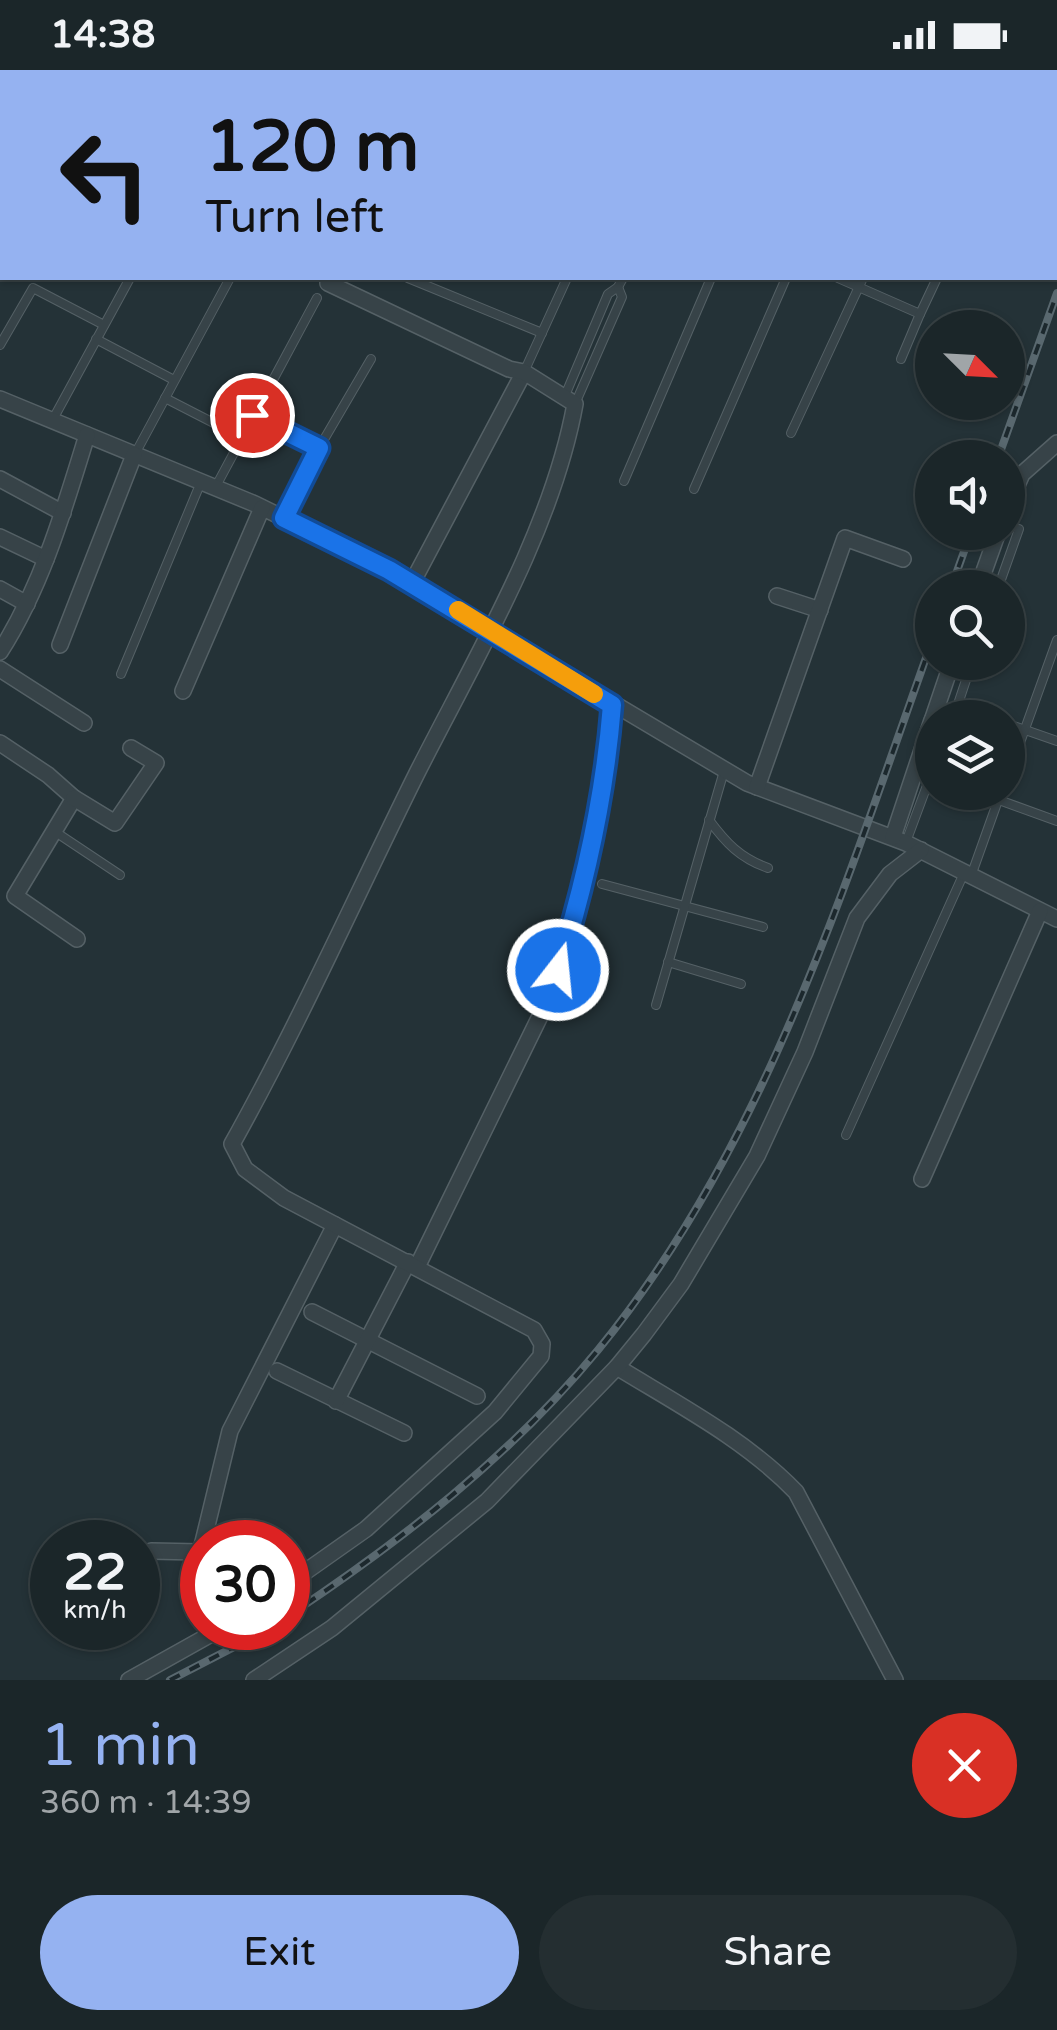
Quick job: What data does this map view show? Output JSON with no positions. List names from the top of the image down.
{
  "north": "bottom right",
  "page": {
    "status": "14:38",
    "turn": ["120 m", "Turn left"],
    "speed": "22 km/h",
    "limit": "30",
    "heading": ["1 min", "360 m · 14:39"],
    "buttons": ["Exit", "Share"]
  }
}
